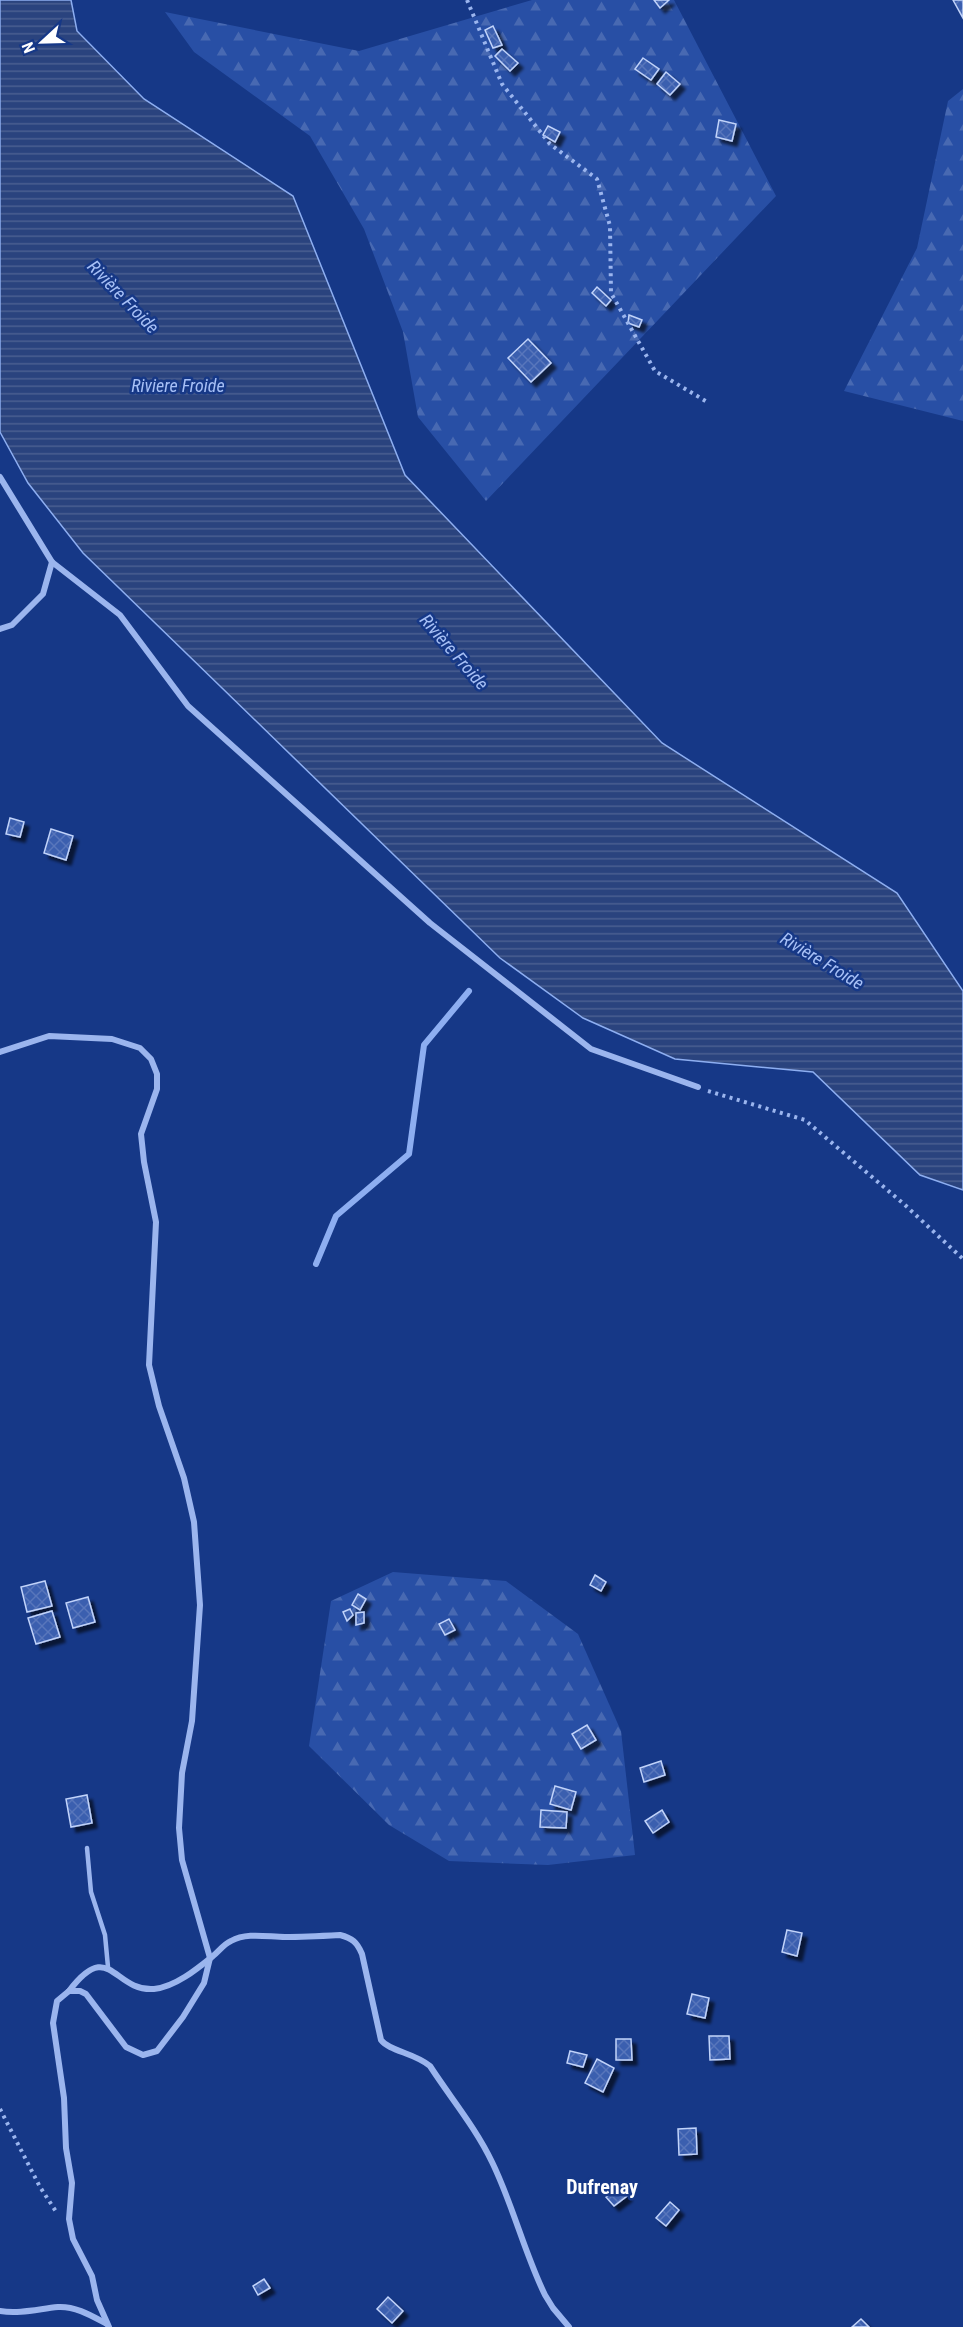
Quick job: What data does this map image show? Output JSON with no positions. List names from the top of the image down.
{
  "districts": ["Dufrenay"],
  "water": ["Rivière Froide", "Riviere Froide"],
  "north": "left"
}
